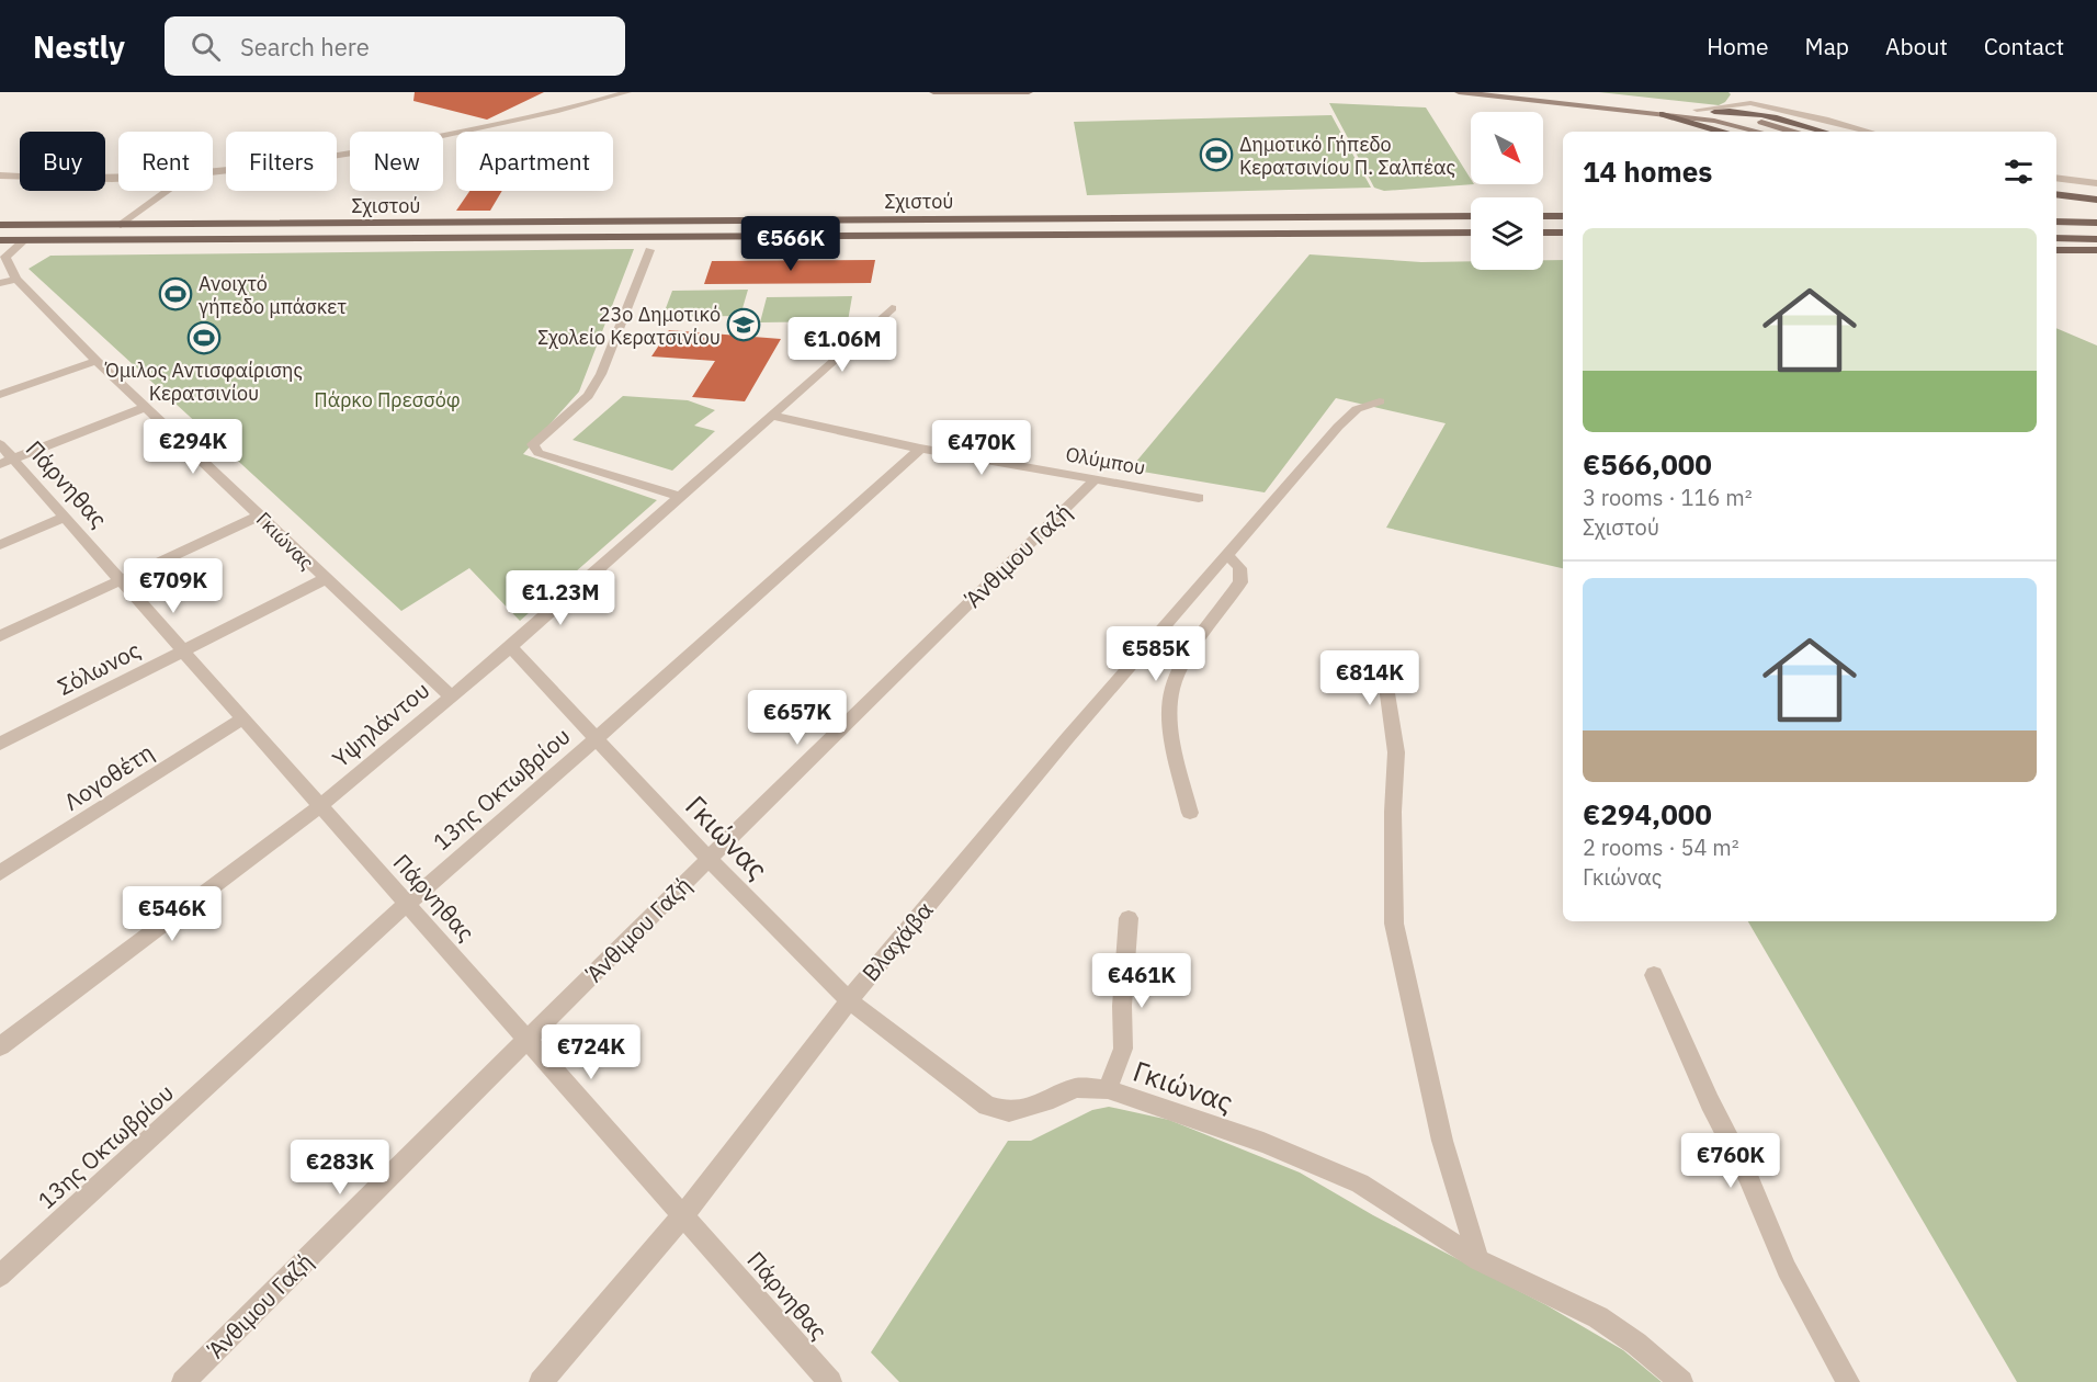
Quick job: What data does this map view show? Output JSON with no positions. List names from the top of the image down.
{
  "streets": {
    "main road": ["Σχιστού"],
    "street": [
      "Ολύμπου",
      "Πάρνηθας",
      "Γκιώνας",
      "Άνθιμου Γαζή",
      "Σόλωνος",
      "Υψηλάντου",
      "Λογοθέτη",
      "13ης Οκτωβρίου",
      "Βλαχάβα"
    ]
  },
  "crossings": [
    ["Ολύμπου", "Άνθιμου Γαζή"],
    ["Ολύμπου", "Υψηλάντου"],
    ["Ολύμπου", "13ης Οκτωβρίου"],
    ["Πάρνηθας", "Άνθιμου Γαζή"],
    ["Πάρνηθας", "Σόλωνος"],
    ["Πάρνηθας", "Υψηλάντου"],
    ["Πάρνηθας", "Λογοθέτη"],
    ["Πάρνηθας", "13ης Οκτωβρίου"],
    ["Πάρνηθας", "Βλαχάβα"],
    ["Γκιώνας", "Άνθιμου Γαζή"],
    ["Γκιώνας", "Σόλωνος"],
    ["Γκιώνας", "Υψηλάντου"],
    ["Γκιώνας", "13ης Οκτωβρίου"],
    ["Γκιώνας", "Βλαχάβα"]
  ],
  "parks": ["Πάρκο Πρεσσόφ"],
  "places": {
    "sports": ["Δημοτικό Γήπεδο Κερατσινίου Π. Σαλπέας", "Ανοιχτό γήπεδο μπάσκετ", "Όμιλος Αντισφαίρισης Κερατσινίου"],
    "school or university": ["23o Δημοτικό Σχολείο Κερατσινίου"]
  },
  "north": "bottom right",
  "page": {
    "header": "Nestly",
    "search": "Search here",
    "nav": [
      "Home",
      "Map",
      "About",
      "Contact"
    ],
    "chip": [
      "Buy",
      "Rent",
      "Filters",
      "New",
      "Apartment"
    ],
    "heading": "14 homes",
    "list": [
      {
        "name": "€566,000",
        "note": "3 rooms · 116 m² · Σχιστού"
      },
      {
        "name": "€294,000",
        "note": "2 rooms · 54 m² · Γκιώνας"
      }
    ],
    "price": [
      "€566K",
      "€1.06M",
      "€294K",
      "€470K",
      "€709K",
      "€1.23M",
      "€585K",
      "€814K",
      "€657K",
      "€546K",
      "€461K",
      "€724K",
      "€760K",
      "€283K"
    ]
  }
}
